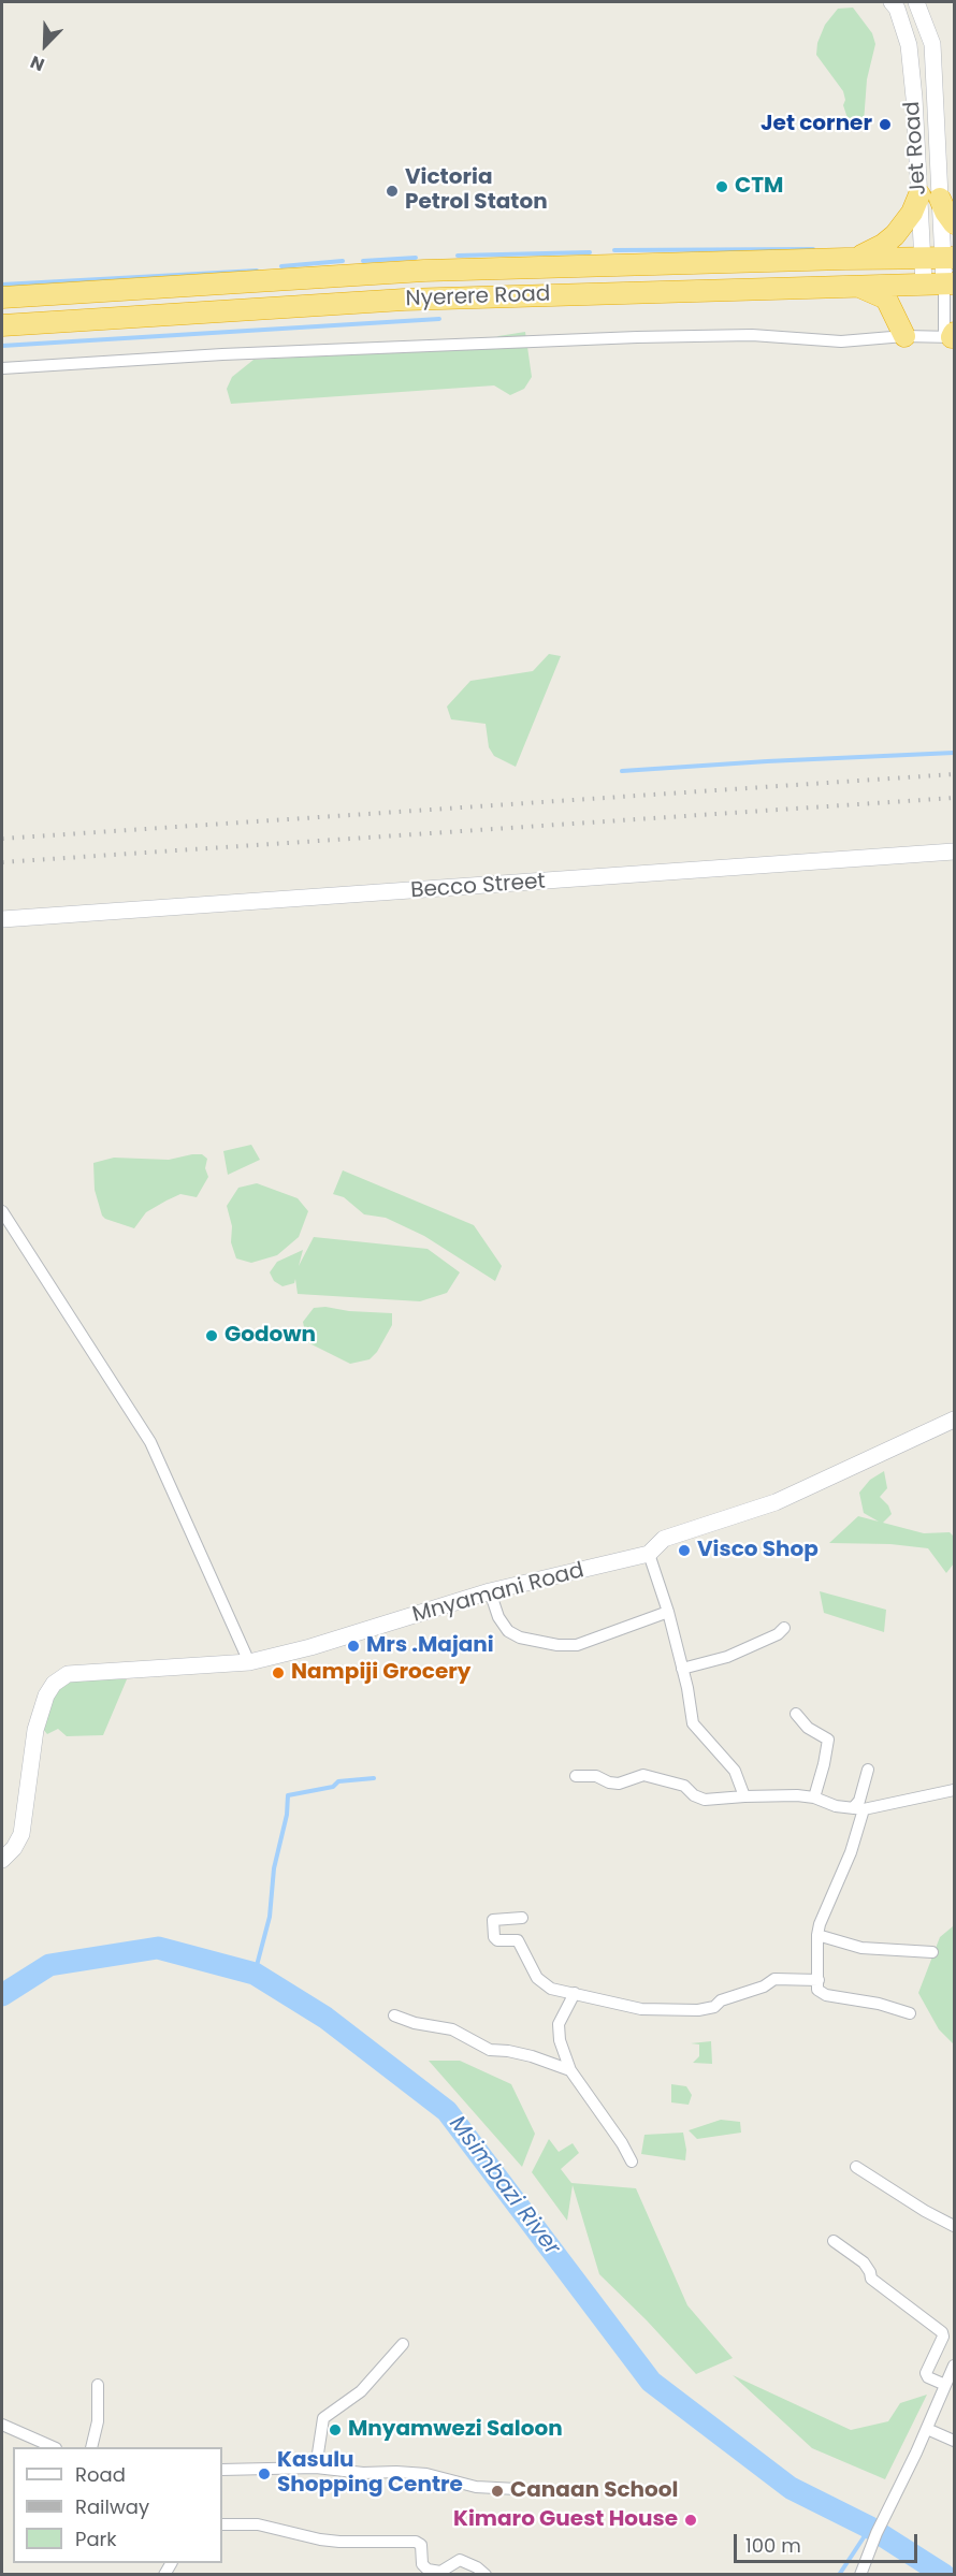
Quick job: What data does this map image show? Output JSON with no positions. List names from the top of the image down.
{
  "streets": {
    "highway": ["Nyerere Road"],
    "street": ["Jet Road", "Becco Street", "Mnyamani Road"]
  },
  "crossings": [
    ["Jet Road", "Nyerere Road"]
  ],
  "water": ["Msimbazi River"],
  "places": [
    "Jet corner",
    "CTM",
    "Victoria Petrol Staton",
    "Godown",
    "Visco Shop",
    "Mrs .Majani",
    "Nampiji Grocery",
    "Mnyamwezi Saloon",
    "Kasulu Shopping Centre",
    "Canaan School",
    "Kimaro Guest House"
  ],
  "legend": ["Road", "Railway", "Park"],
  "scale_bar": "100 m",
  "north": "bottom left"
}
